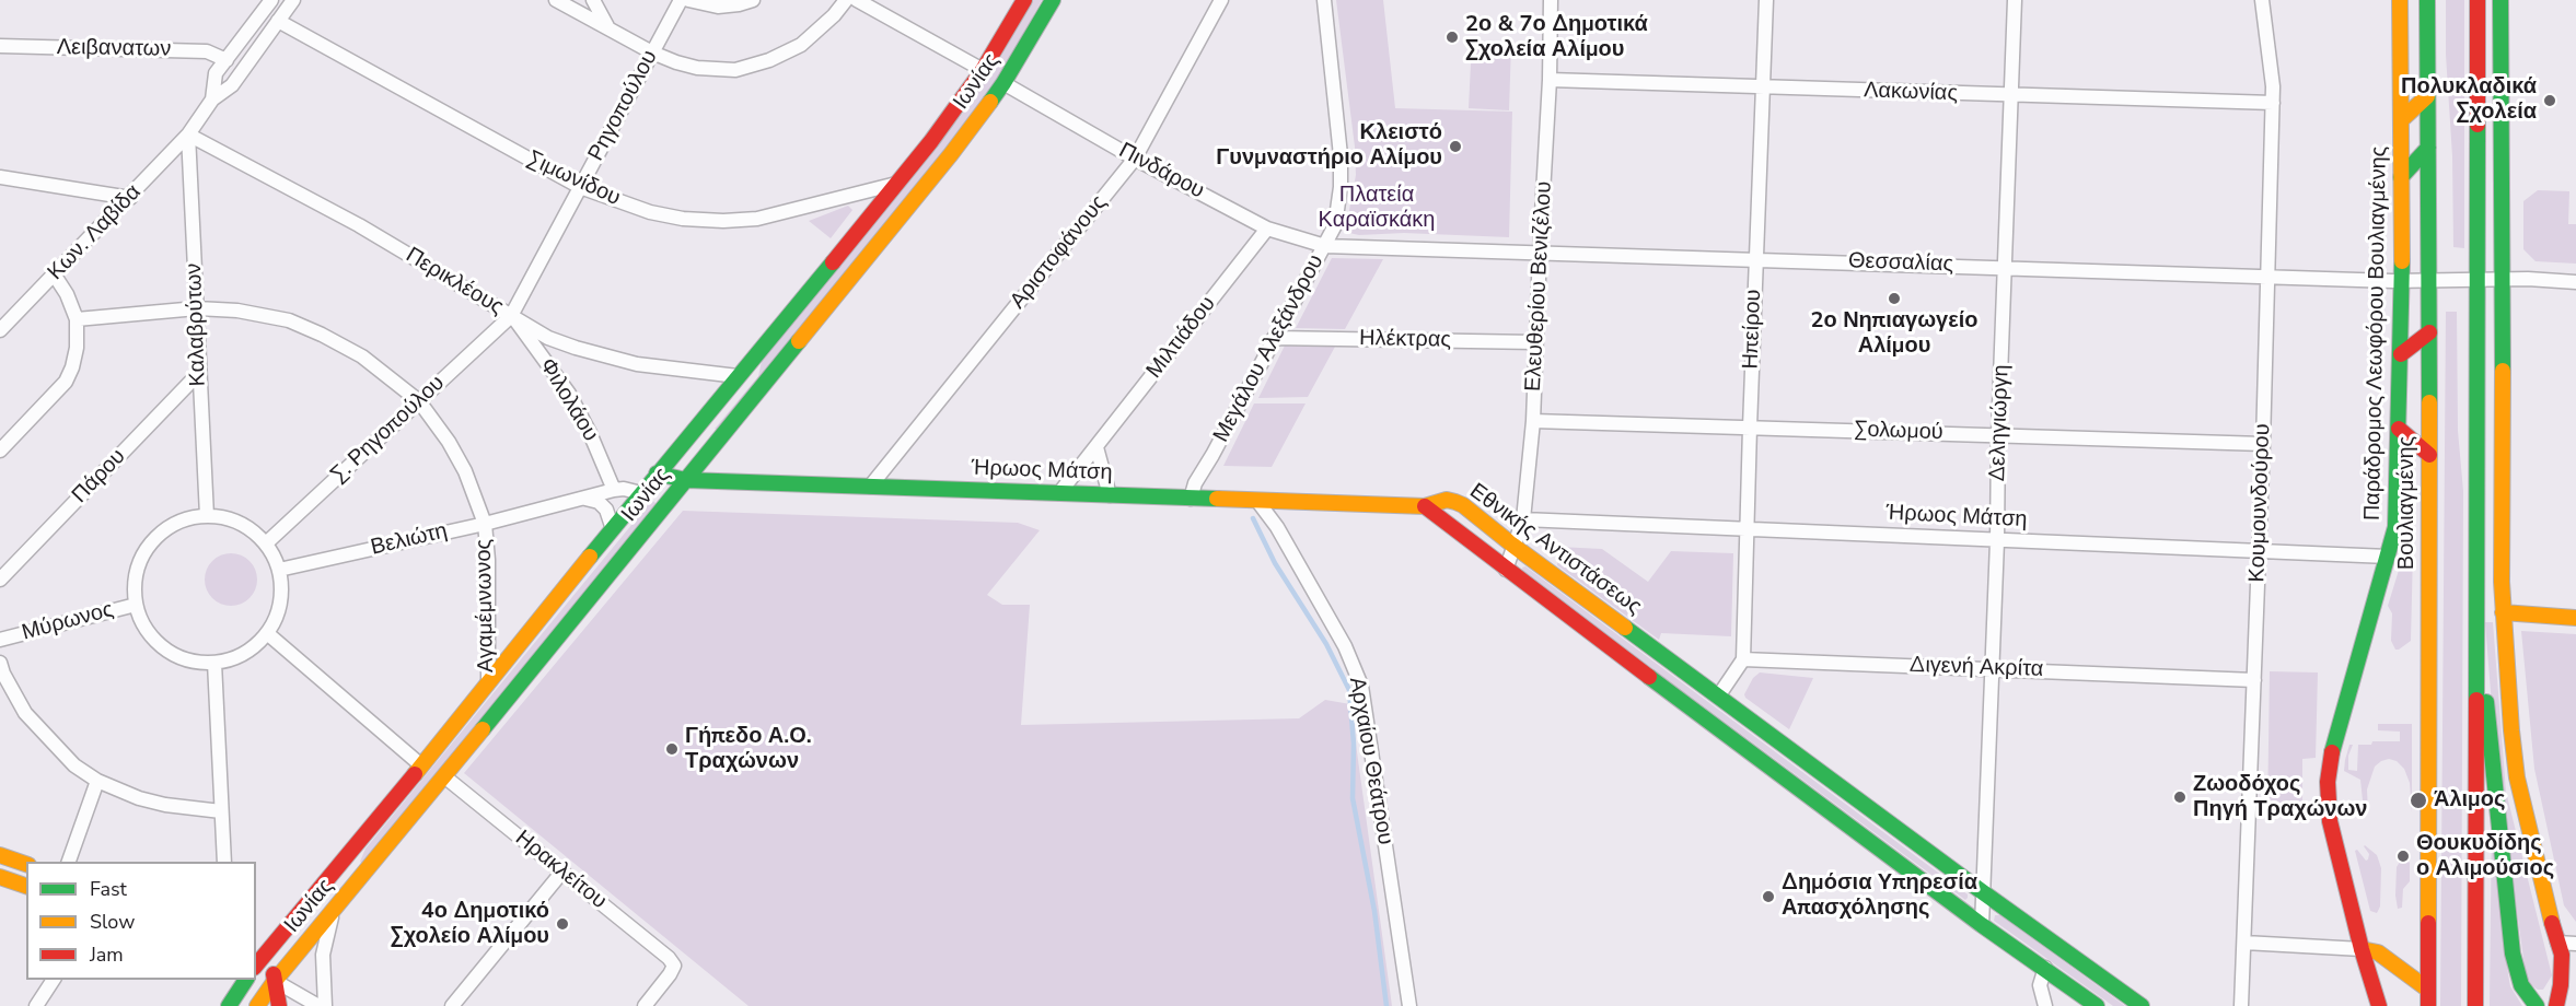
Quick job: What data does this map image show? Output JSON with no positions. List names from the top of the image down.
{
  "streets": {
    "street": [
      "Λειβανατων",
      "Ιωνίας",
      "Λακωνίας",
      "Ρηγοπούλου",
      "Πινδάρου",
      "Σιμωνίδου",
      "Κων. Λαβίδα",
      "Αριστοφάνους",
      "Θεσσαλίας",
      "Περικλέους",
      "Ελευθερίου Βενιζέλου",
      "Καλαβρύτων",
      "Ηπείρου",
      "Παράδρομος Λεωφόρου Βουλιαγμένης",
      "Μιλτιάδου",
      "Ηλέκτρας",
      "Μεγάλου Αλεξάνδρου",
      "Φιλολάου",
      "Δεληγιώργη",
      "Σ. Ρηγοπούλου",
      "Σολωμού",
      "Ήρωος Μάτση",
      "Πάρου",
      "Κουμουνδούρου",
      "Βουλιαγμένης",
      "Βελιώτη",
      "Εθνικής Αντιστάσεως",
      "Αγαμέμνωνος",
      "Μύρωνος",
      "Διγενή Ακρίτα",
      "Αρχαίου Θεάτρου",
      "Ηρακλείτου"
    ]
  },
  "crossings": [
    ["Ιωνίας", "Πινδάρου"],
    ["Ιωνίας", "Σιμωνίδου"],
    ["Ιωνίας", "Περικλέους"],
    ["Ιωνίας", "Ήρωος Μάτση"],
    ["Ιωνίας", "Αγαμέμνωνος"],
    ["Ιωνίας", "Ηρακλείτου"],
    ["Λακωνίας", "Ελευθερίου Βενιζέλου"],
    ["Λακωνίας", "Ηπείρου"],
    ["Λακωνίας", "Δεληγιώργη"],
    ["Λακωνίας", "Κουμουνδούρου"],
    ["Ρηγοπούλου", "Σιμωνίδου"],
    ["Ρηγοπούλου", "Περικλέους"],
    ["Ρηγοπούλου", "Φιλολάου"],
    ["Ρηγοπούλου", "Σ. Ρηγοπούλου"],
    ["Πινδάρου", "Αριστοφάνους"],
    ["Πινδάρου", "Θεσσαλίας"],
    ["Πινδάρου", "Μιλτιάδου"],
    ["Πινδάρου", "Μεγάλου Αλεξάνδρου"],
    ["Κων. Λαβίδα", "Περικλέους"],
    ["Κων. Λαβίδα", "Καλαβρύτων"],
    ["Αριστοφάνους", "Ήρωος Μάτση"],
    ["Θεσσαλίας", "Ελευθερίου Βενιζέλου"],
    ["Θεσσαλίας", "Ηπείρου"],
    ["Θεσσαλίας", "Παράδρομος Λεωφόρου Βουλιαγμένης"],
    ["Θεσσαλίας", "Μεγάλου Αλεξάνδρου"],
    ["Θεσσαλίας", "Δεληγιώργη"],
    ["Θεσσαλίας", "Κουμουνδούρου"],
    ["Θεσσαλίας", "Βουλιαγμένης"],
    ["Περικλέους", "Καλαβρύτων"],
    ["Περικλέους", "Φιλολάου"],
    ["Περικλέους", "Σ. Ρηγοπούλου"],
    ["Ελευθερίου Βενιζέλου", "Ηλέκτρας"],
    ["Ελευθερίου Βενιζέλου", "Σολωμού"],
    ["Ελευθερίου Βενιζέλου", "Ήρωος Μάτση"],
    ["Ελευθερίου Βενιζέλου", "Εθνικής Αντιστάσεως"],
    ["Καλαβρύτων", "Σ. Ρηγοπούλου"],
    ["Καλαβρύτων", "Πάρου"],
    ["Καλαβρύτων", "Βελιώτη"],
    ["Καλαβρύτων", "Αγαμέμνωνος"],
    ["Καλαβρύτων", "Μύρωνος"],
    ["Ηπείρου", "Σολωμού"],
    ["Ηπείρου", "Ήρωος Μάτση"],
    ["Ηπείρου", "Διγενή Ακρίτα"],
    ["Παράδρομος Λεωφόρου Βουλιαγμένης", "Ήρωος Μάτση"],
    ["Μιλτιάδου", "Ήρωος Μάτση"],
    ["Ηλέκτρας", "Μεγάλου Αλεξάνδρου"],
    ["Μεγάλου Αλεξάνδρου", "Ήρωος Μάτση"],
    ["Φιλολάου", "Σ. Ρηγοπούλου"],
    ["Φιλολάου", "Βελιώτη"],
    ["Δεληγιώργη", "Σολωμού"],
    ["Δεληγιώργη", "Ήρωος Μάτση"],
    ["Δεληγιώργη", "Εθνικής Αντιστάσεως"],
    ["Δεληγιώργη", "Διγενή Ακρίτα"],
    ["Σ. Ρηγοπούλου", "Βελιώτη"],
    ["Σ. Ρηγοπούλου", "Αγαμέμνωνος"],
    ["Σ. Ρηγοπούλου", "Μύρωνος"],
    ["Σολωμού", "Κουμουνδούρου"],
    ["Ήρωος Μάτση", "Κουμουνδούρου"],
    ["Ήρωος Μάτση", "Εθνικής Αντιστάσεως"],
    ["Ήρωος Μάτση", "Αρχαίου Θεάτρου"],
    ["Κουμουνδούρου", "Διγενή Ακρίτα"],
    ["Βελιώτη", "Αγαμέμνωνος"],
    ["Βελιώτη", "Μύρωνος"]
  ],
  "parks": ["Πλατεία Καραϊσκάκη"],
  "places": [
    "2ο & 7ο Δημοτικά Σχολεία Αλίμου",
    "Πολυκλαδικά Σχολεία",
    "Κλειστό Γυνμναστήριο Αλίμου",
    "2ο Νηπιαγωγείο Αλίμου",
    "Γήπεδο Α.Ο. Τραχώνων",
    "Ζωοδόχος Πηγή Τραχώνων",
    "Άλιμος",
    "Θουκυδίδης ο Αλιμούσιος",
    "Δημόσια Υπηρεσία Απασχόλησης",
    "4ο Δημοτικό Σχολείο Αλίμου"
  ],
  "legend": ["Fast", "Slow", "Jam"]
}
